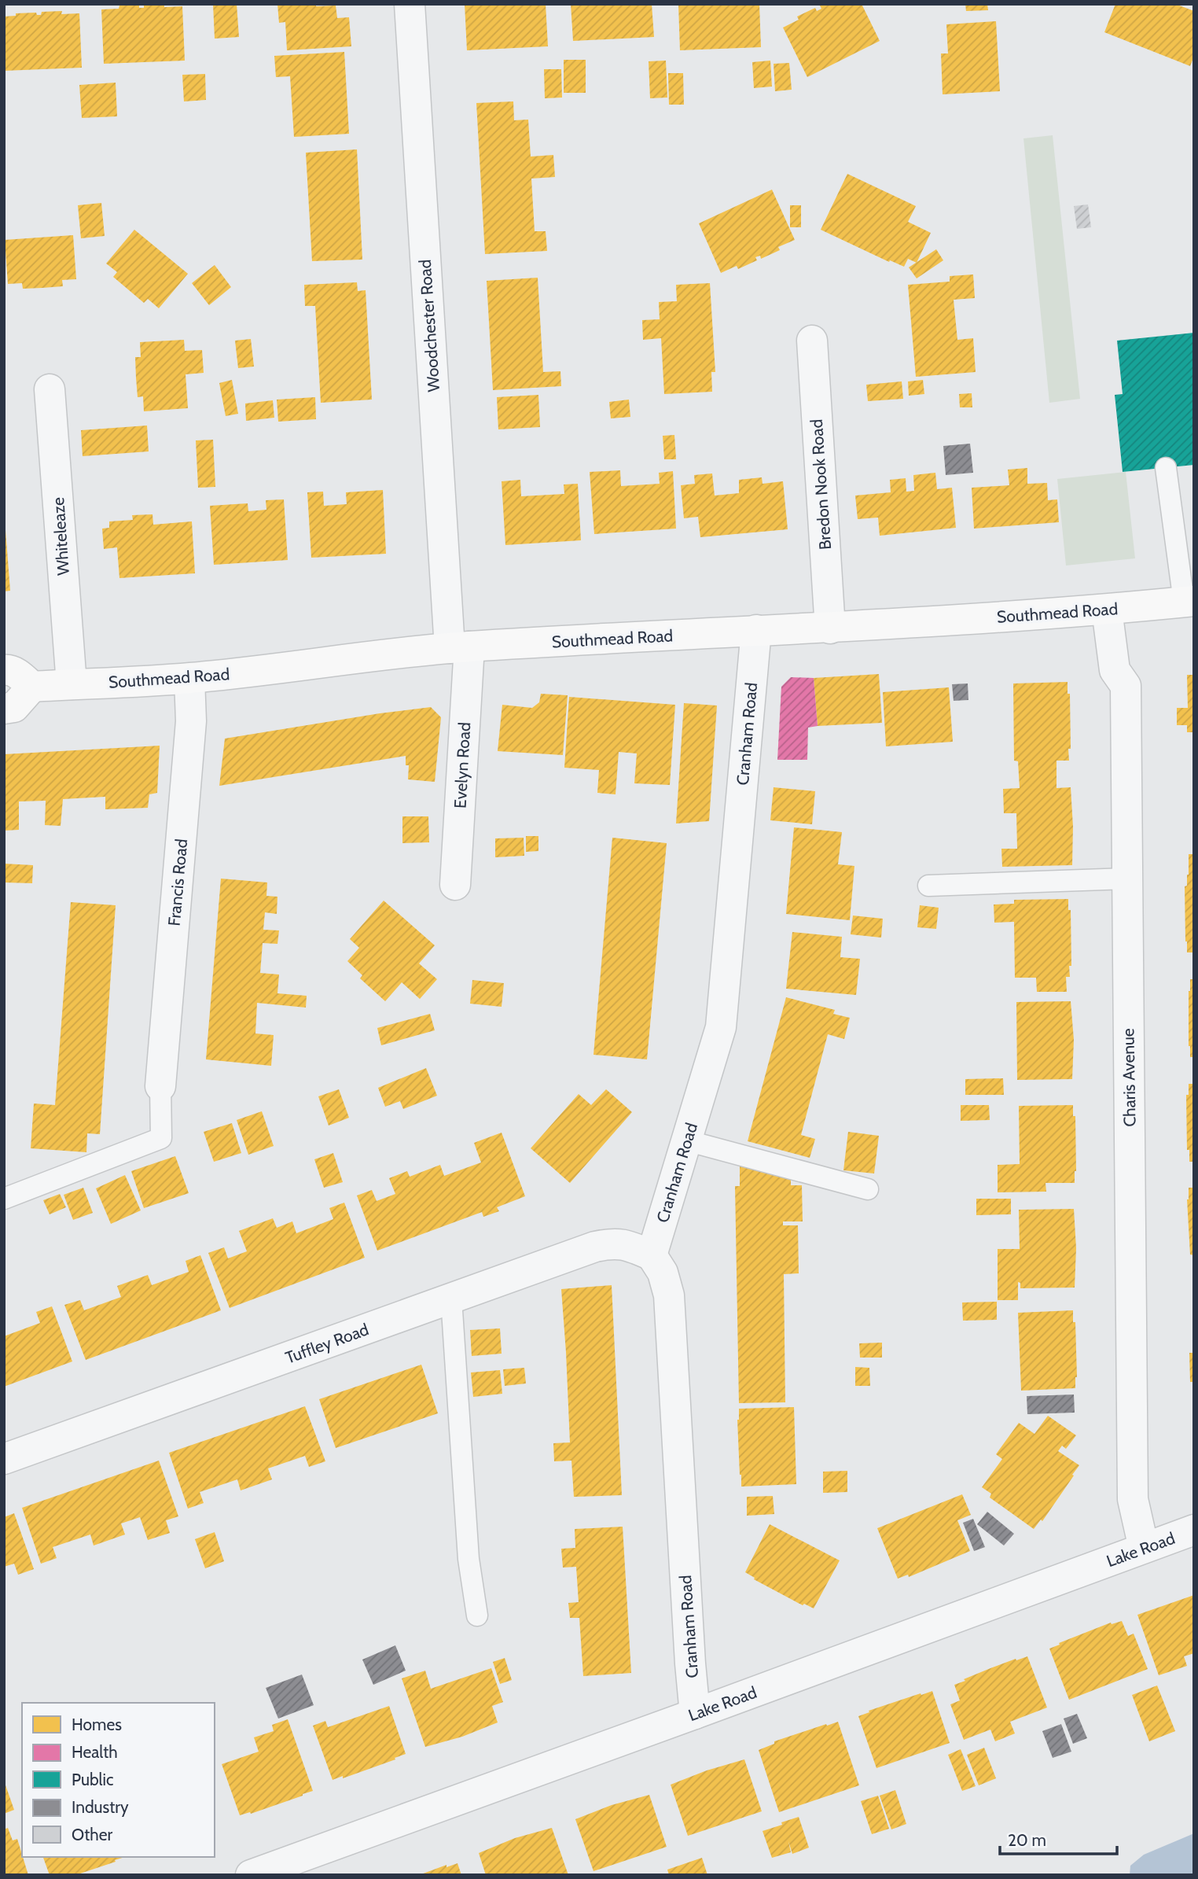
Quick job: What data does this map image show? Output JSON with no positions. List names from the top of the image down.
{
  "streets": {
    "main road": ["Southmead Road"],
    "street": [
      "Woodchester Road",
      "Bredon Nook Road",
      "Whiteleaze",
      "Cranham Road",
      "Evelyn Road",
      "Francis Road",
      "Charis Avenue",
      "Tuffley Road",
      "Lake Road"
    ]
  },
  "crossings": [
    ["Woodchester Road", "Southmead Road"],
    ["Woodchester Road", "Evelyn Road"],
    ["Bredon Nook Road", "Southmead Road"],
    ["Whiteleaze", "Southmead Road"],
    ["Southmead Road", "Cranham Road"],
    ["Southmead Road", "Evelyn Road"],
    ["Southmead Road", "Francis Road"],
    ["Southmead Road", "Charis Avenue"],
    ["Cranham Road", "Tuffley Road"],
    ["Cranham Road", "Lake Road"],
    ["Charis Avenue", "Lake Road"]
  ],
  "legend": [
    "Homes",
    "Health",
    "Public",
    "Industry",
    "Other"
  ],
  "scale_bar": "20 m"
}
